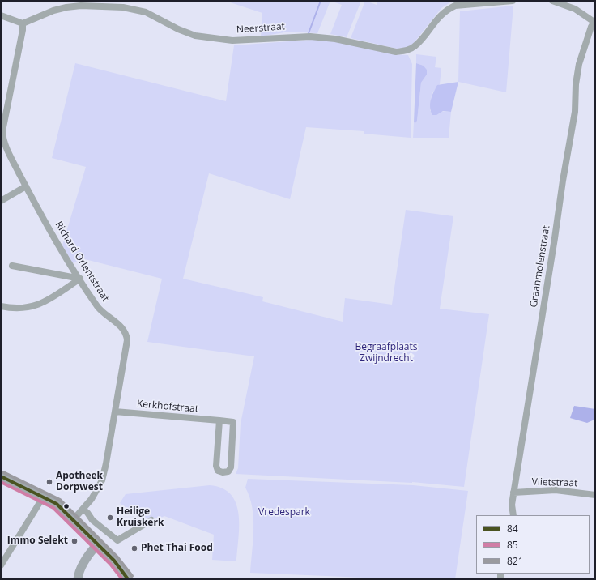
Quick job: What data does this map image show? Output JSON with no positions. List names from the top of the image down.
{
  "streets": {
    "street": [
      "Neerstraat",
      "Richard Orlentstraat",
      "Graanmolenstraat",
      "Kerkhofstraat",
      "Vlietstraat"
    ]
  },
  "crossings": [
    ["Neerstraat", "Richard Orlentstraat"],
    ["Richard Orlentstraat", "Kerkhofstraat"],
    ["Graanmolenstraat", "Vlietstraat"]
  ],
  "parks": ["Begraafplaats Zwijndrecht", "Vredespark"],
  "places": [
    "Apotheek Dorpwest",
    "Heilige Kruiskerk",
    "Immo Selekt",
    "Phet Thai Food"
  ],
  "lines": ["transit line 821", "transit line 84", "transit line 85"],
  "legend": ["84", "85", "821"]
}
